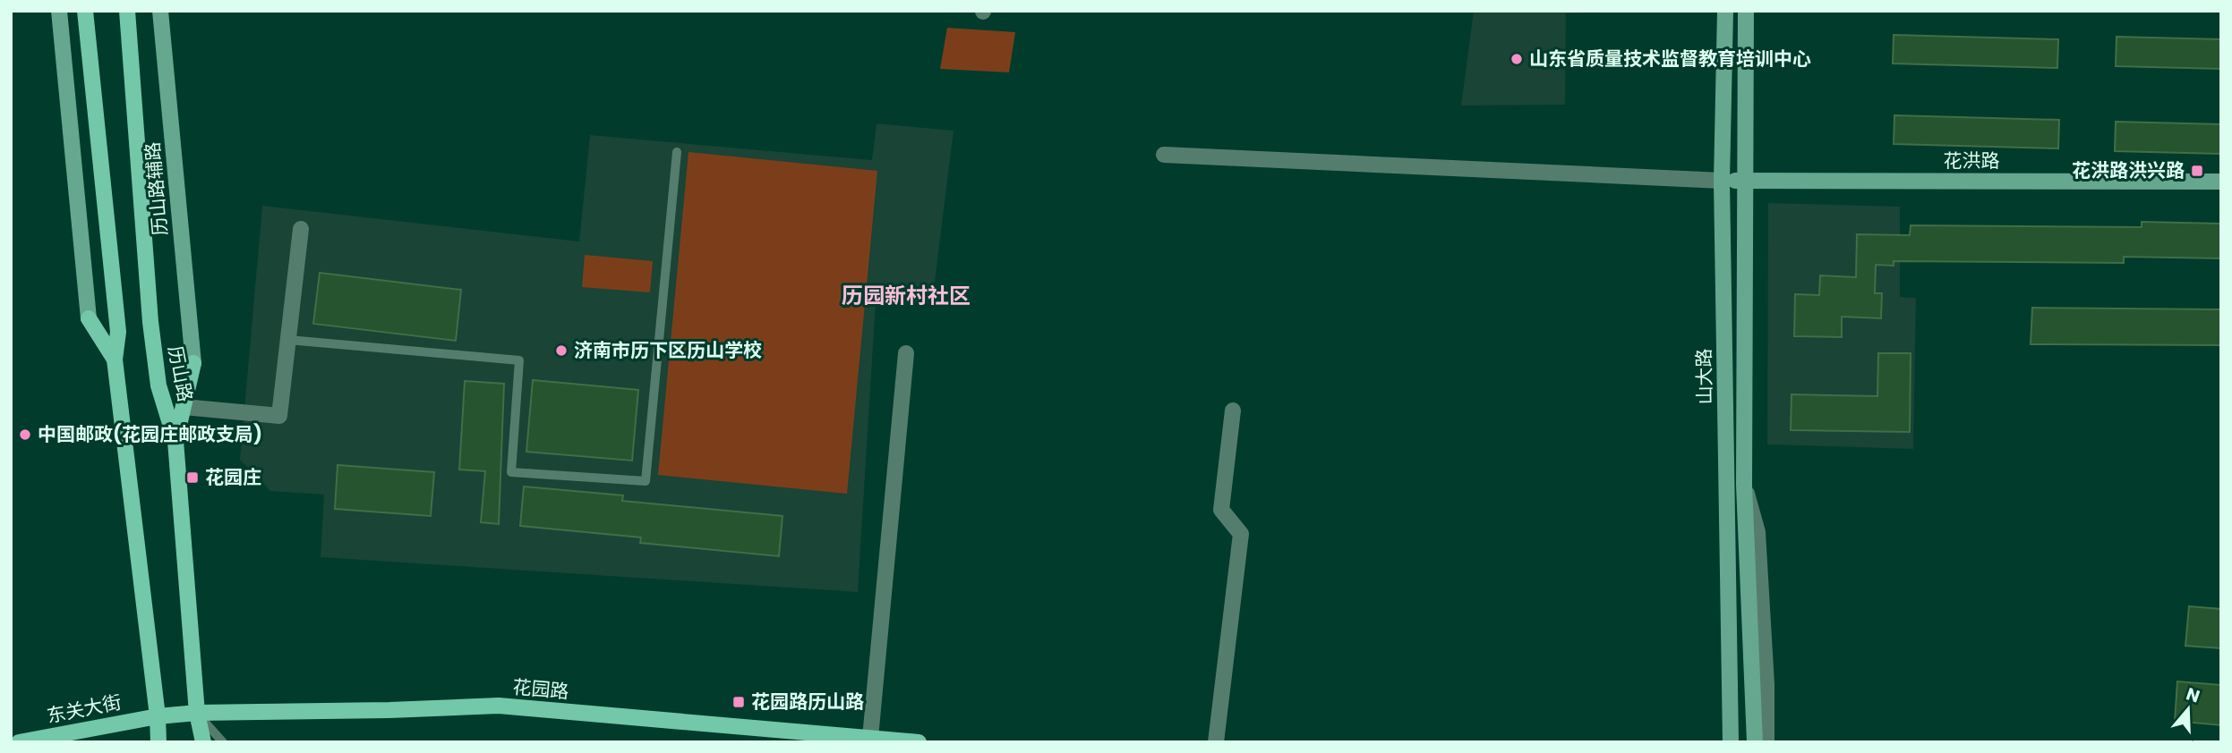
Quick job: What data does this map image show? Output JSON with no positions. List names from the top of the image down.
{
  "streets": {
    "main road": [
      "花洪路",
      "历山路辅路",
      "历山路",
      "山大路",
      "花园路",
      "东关大街"
    ]
  },
  "crossings": [
    ["花洪路", "山大路"],
    ["历山路", "花园路"],
    ["花园路", "东关大街"]
  ],
  "districts": ["历园新村社区"],
  "places": {
    "other": ["山东省质量技术监督教育培训中心", "济南市历下区历山学校", "中国邮政(花园庄邮政支局)"],
    "transit": ["花洪路洪兴路", "花园庄", "花园路历山路"]
  },
  "north": "top"
}
